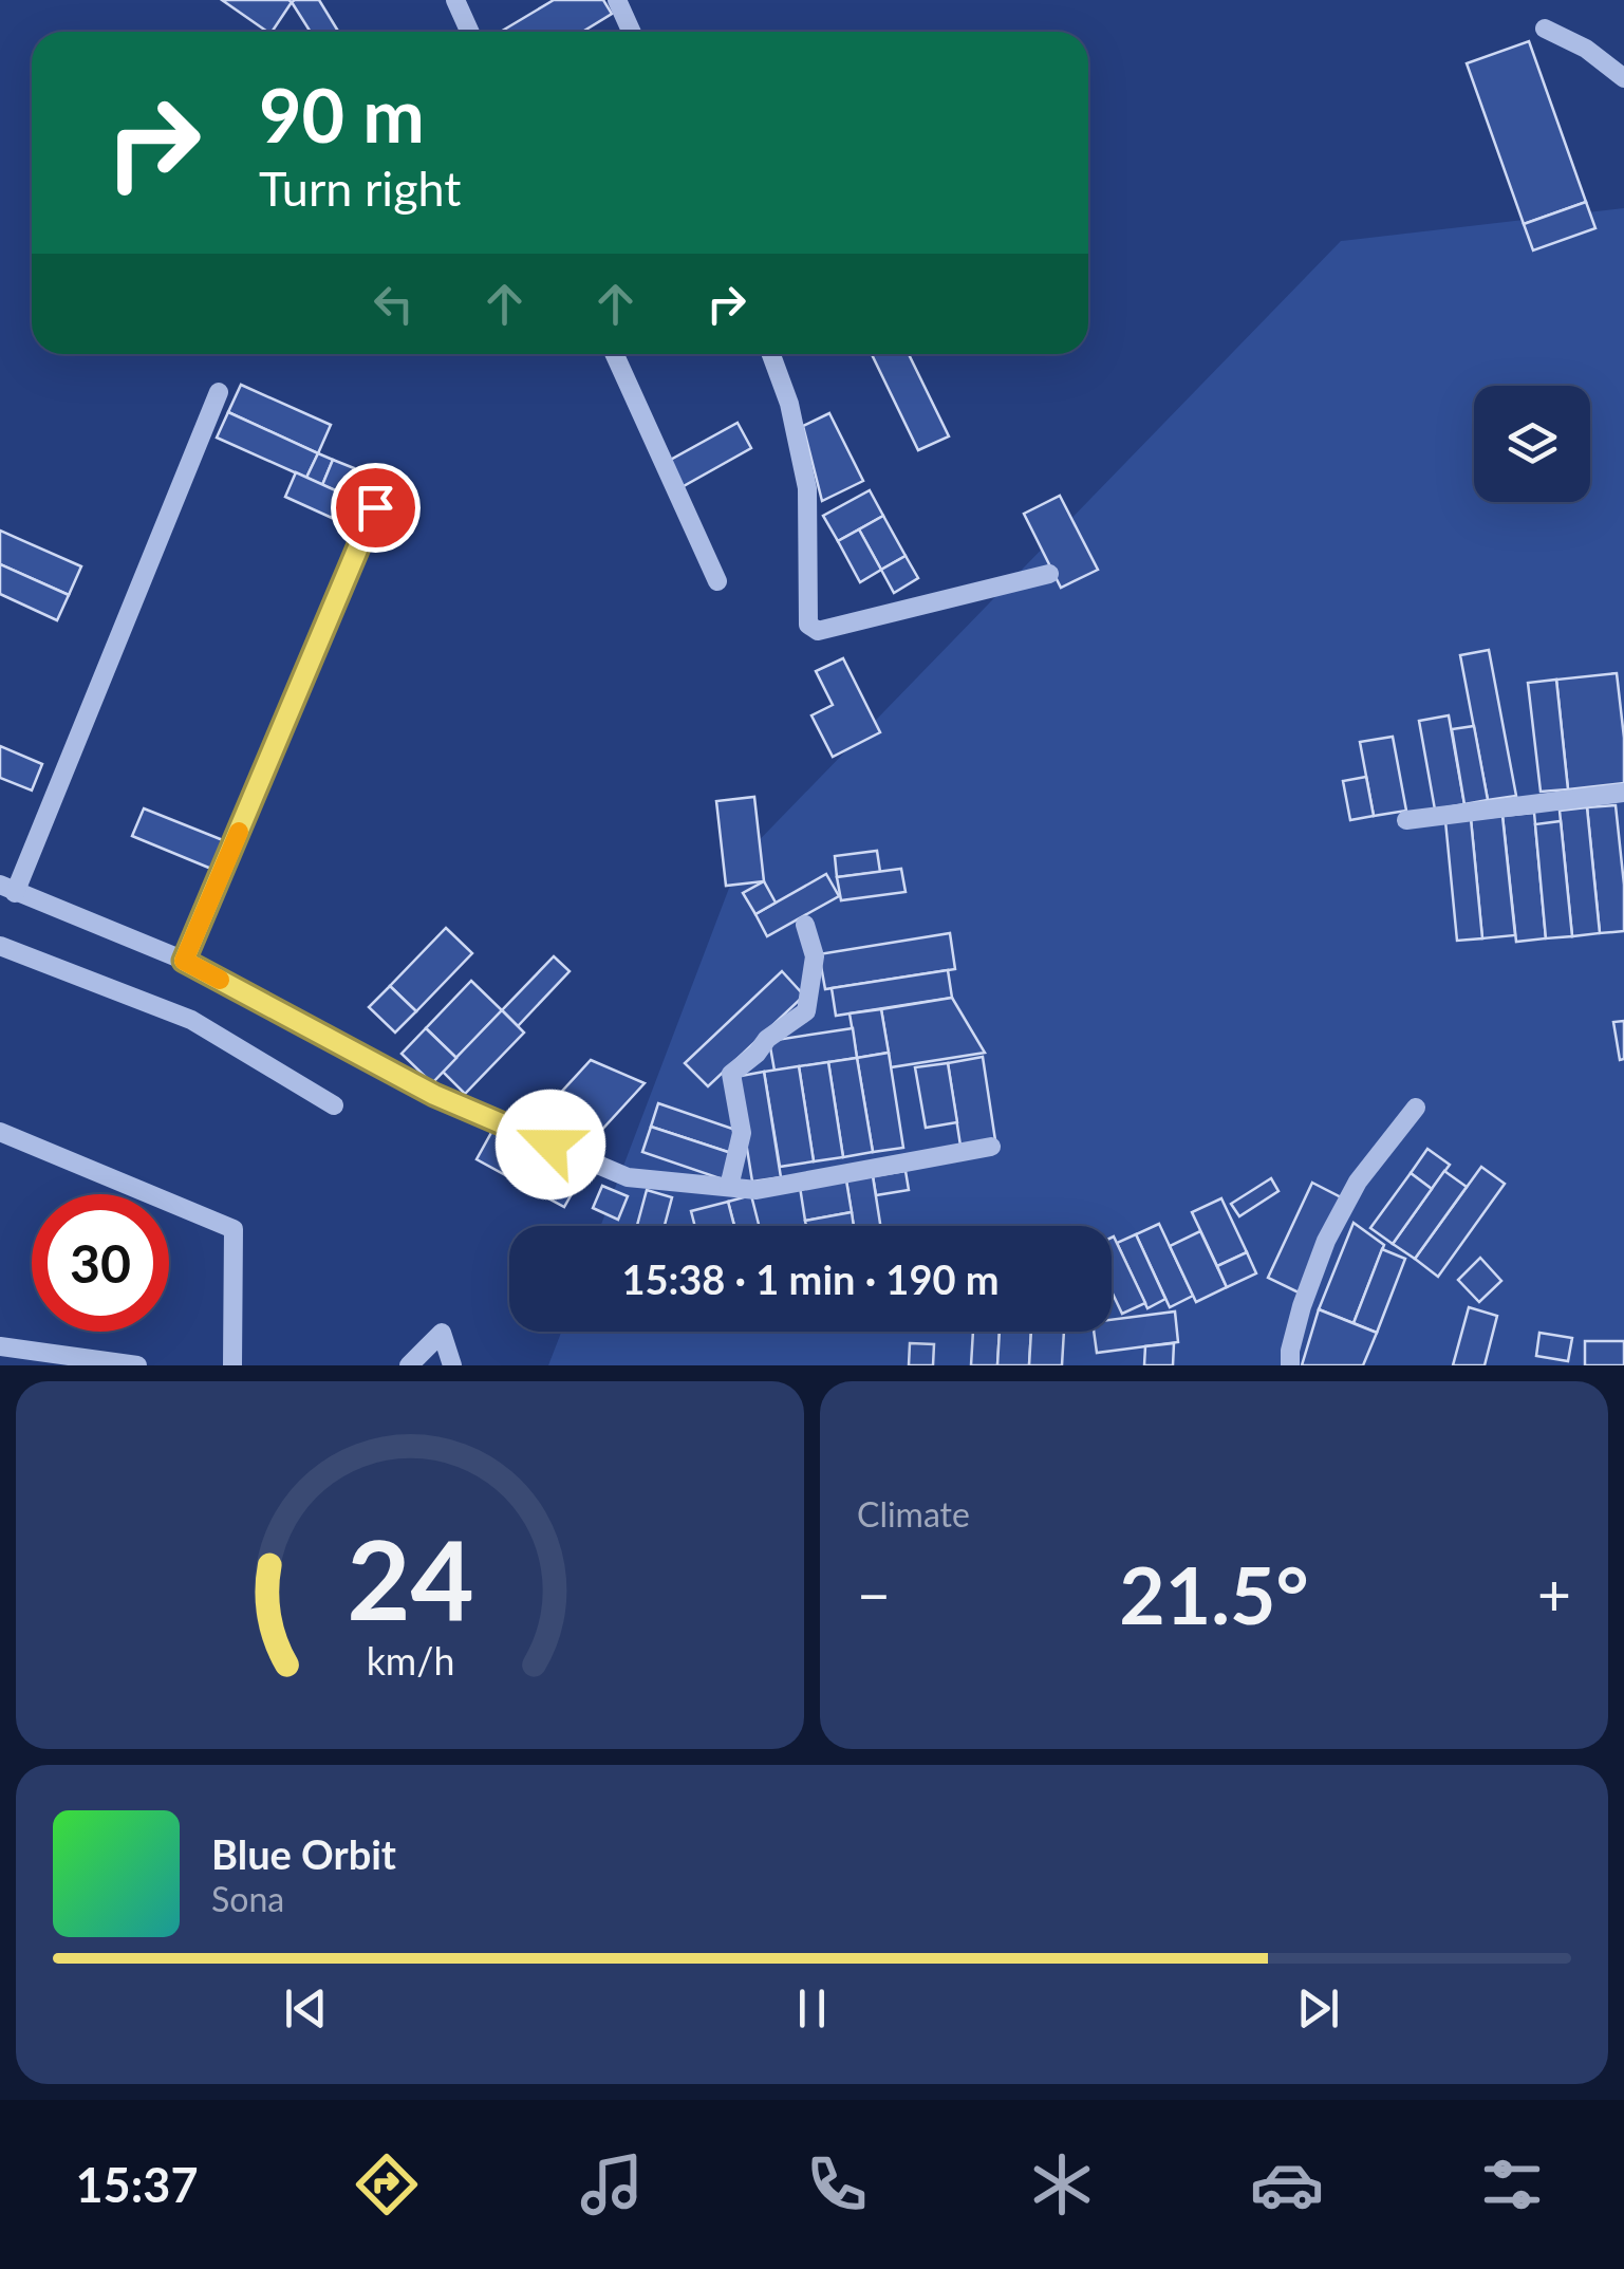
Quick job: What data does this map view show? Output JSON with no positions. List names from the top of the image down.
{
  "page": {
    "turn": ["90 m", "Turn right"],
    "limit": "30",
    "trip": "15:38 · 1 min · 190 m",
    "tile": "Climate",
    "heat": ["−", "21.5°", "+"],
    "song": ["Blue Orbit", "Sona"],
    "tabs": "15:37",
    "gauge": ["24", "km/h"]
  }
}
